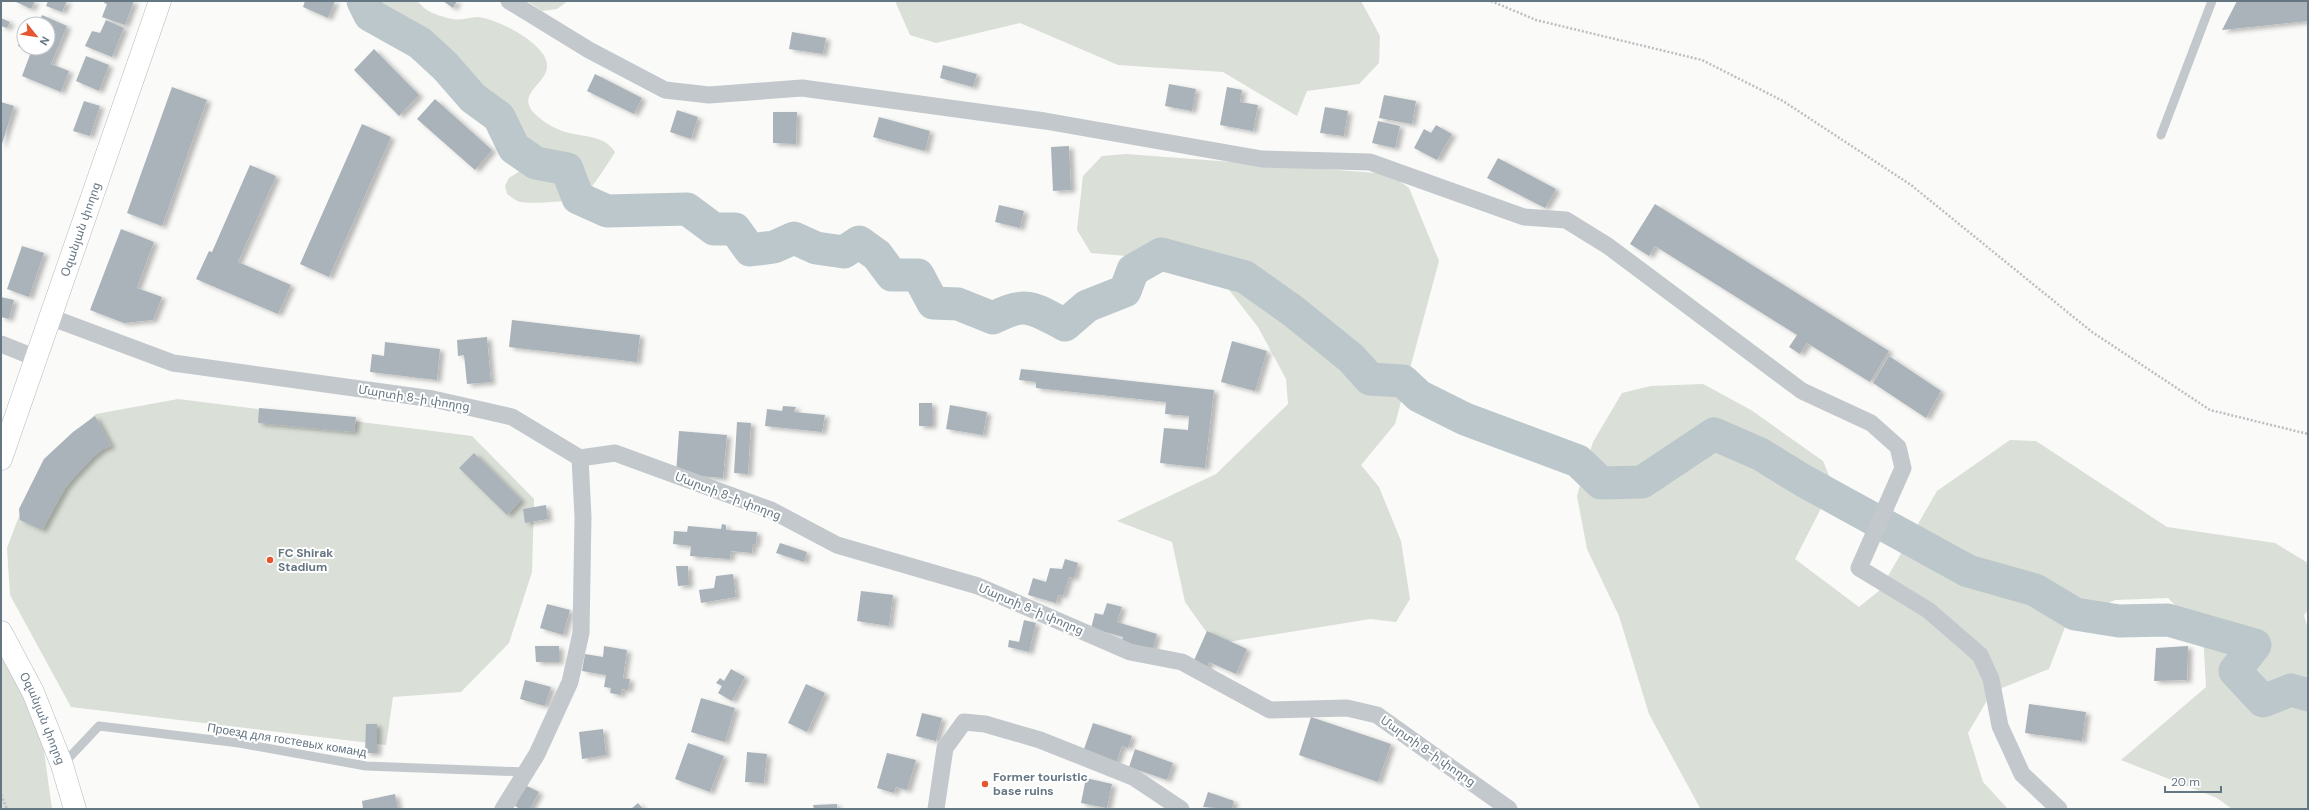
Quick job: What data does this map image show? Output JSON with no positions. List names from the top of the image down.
{
  "streets": {
    "main road": ["Օզանյան փողոց"],
    "street": ["Մարտի 8-ի փողոց"],
    "lane": ["Проезд для гостевых команд"]
  },
  "crossings": [
    ["Օզանյան փողոց", "Մարտի 8-ի փողոց"],
    ["Օզանյան փողոց", "Проезд для гостевых команд"]
  ],
  "places": ["FC Shirak Stadium", "Former touristic base ruins"],
  "scale_bar": "20 m",
  "north": "bottom right"
}
